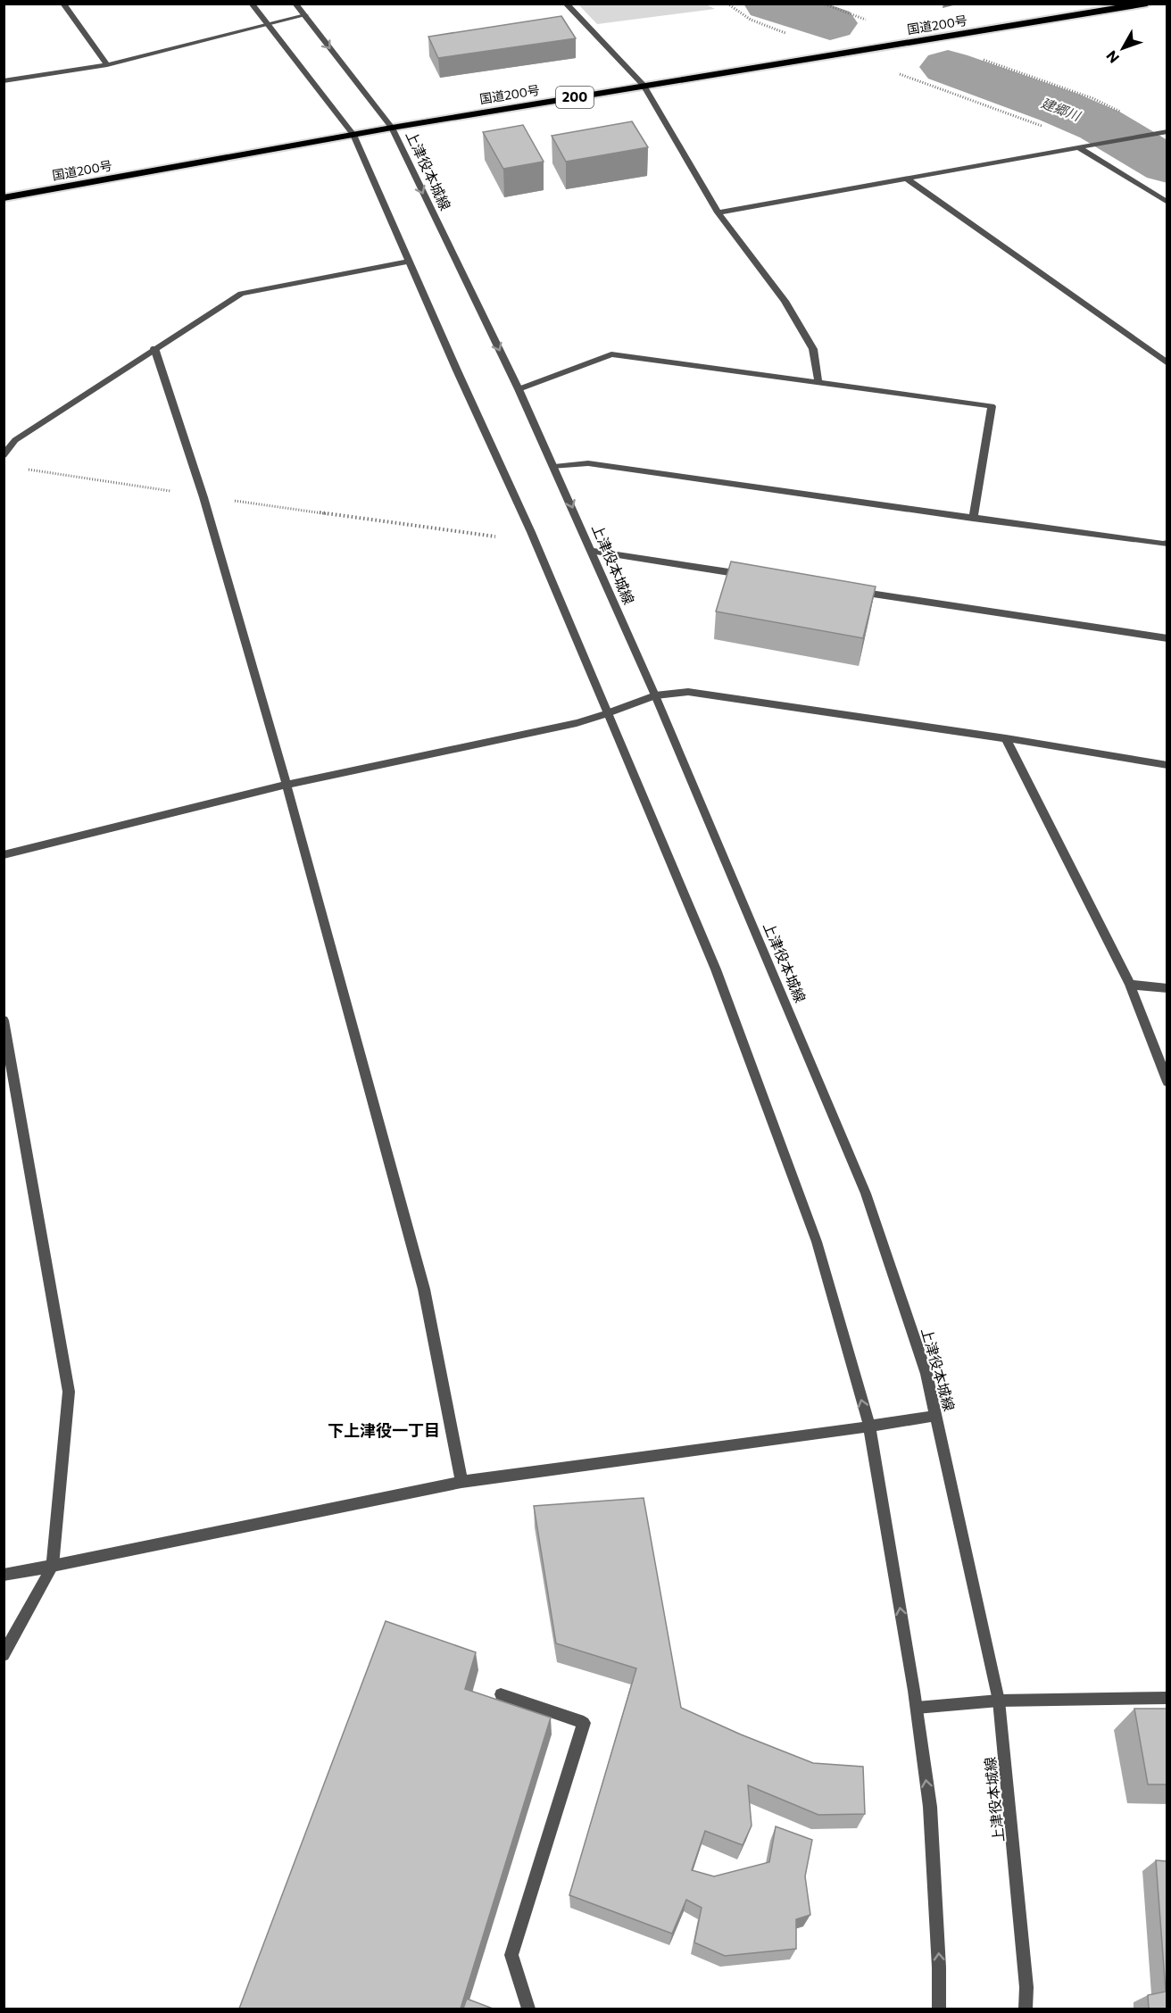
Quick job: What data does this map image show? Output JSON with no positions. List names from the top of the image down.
{
  "streets": {
    "highway": ["国道200号", "200"],
    "street": ["上津役本城線"]
  },
  "crossings": [
    ["国道200号", "上津役本城線"]
  ],
  "districts": ["下上津役一丁目"],
  "water": ["建郷川"],
  "north": "bottom left"
}
